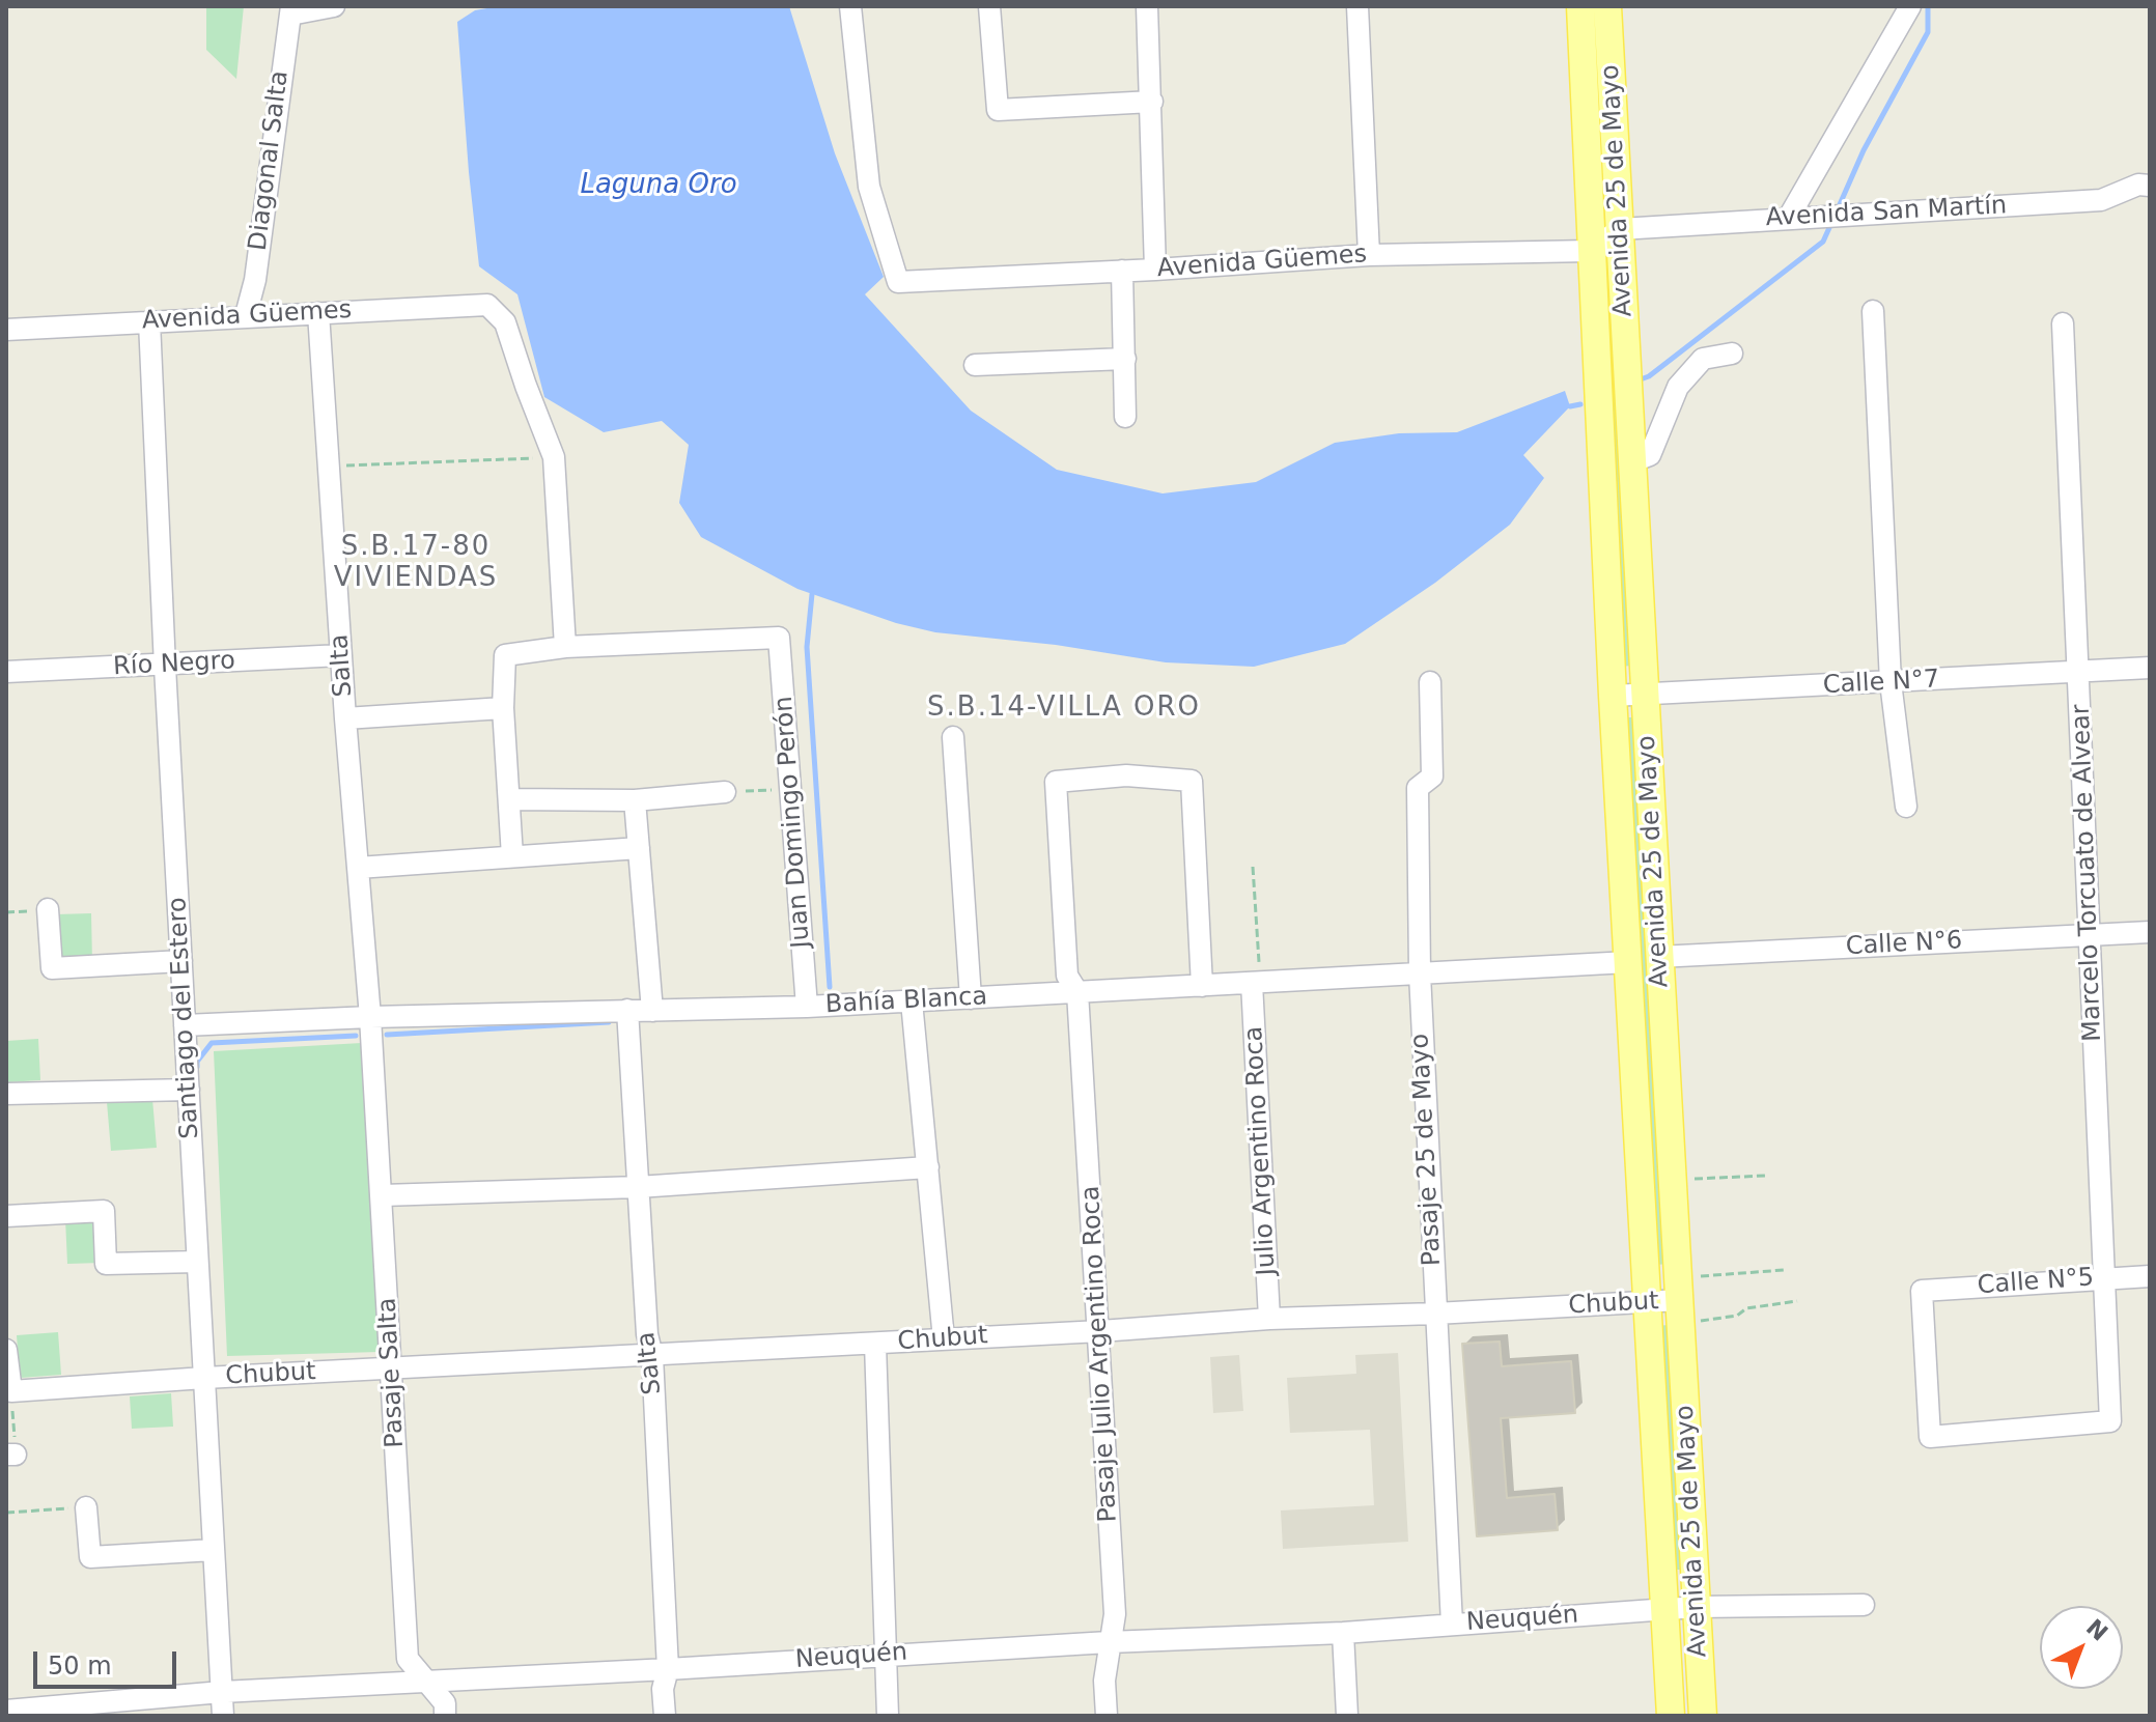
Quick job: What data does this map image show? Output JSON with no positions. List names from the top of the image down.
{
  "streets": {
    "main road": ["Avenida 25 de Mayo"],
    "street": [
      "Diagonal Salta",
      "Avenida San Martín",
      "Avenida Güemes",
      "Río Negro",
      "Salta",
      "Calle N°7",
      "Juan Domingo Perón",
      "Marcelo Torcuato de Alvear",
      "Calle N°6",
      "Bahía Blanca",
      "Santiago del Estero",
      "Pasaje 25 de Mayo",
      "Julio Argentino Roca",
      "Calle N°5",
      "Chubut",
      "Pasaje Julio Argentino Roca",
      "Pasaje Salta",
      "Neuquén"
    ]
  },
  "crossings": [
    ["Diagonal Salta", "Avenida Güemes"],
    ["Avenida 25 de Mayo", "Avenida San Martín"],
    ["Avenida 25 de Mayo", "Avenida Güemes"],
    ["Avenida 25 de Mayo", "Calle N°7"],
    ["Avenida 25 de Mayo", "Calle N°6"],
    ["Avenida 25 de Mayo", "Bahía Blanca"],
    ["Avenida 25 de Mayo", "Chubut"],
    ["Avenida 25 de Mayo", "Neuquén"],
    ["Avenida Güemes", "Salta"],
    ["Avenida Güemes", "Santiago del Estero"],
    ["Río Negro", "Salta"],
    ["Río Negro", "Santiago del Estero"],
    ["Salta", "Bahía Blanca"],
    ["Salta", "Chubut"],
    ["Salta", "Pasaje Salta"],
    ["Salta", "Neuquén"],
    ["Calle N°7", "Marcelo Torcuato de Alvear"],
    ["Juan Domingo Perón", "Bahía Blanca"],
    ["Marcelo Torcuato de Alvear", "Calle N°6"],
    ["Marcelo Torcuato de Alvear", "Calle N°5"],
    ["Bahía Blanca", "Santiago del Estero"],
    ["Bahía Blanca", "Pasaje 25 de Mayo"],
    ["Bahía Blanca", "Julio Argentino Roca"],
    ["Bahía Blanca", "Pasaje Julio Argentino Roca"],
    ["Bahía Blanca", "Pasaje Salta"],
    ["Santiago del Estero", "Chubut"],
    ["Santiago del Estero", "Neuquén"],
    ["Pasaje 25 de Mayo", "Chubut"],
    ["Pasaje 25 de Mayo", "Neuquén"],
    ["Julio Argentino Roca", "Chubut"],
    ["Chubut", "Pasaje Julio Argentino Roca"],
    ["Chubut", "Pasaje Salta"],
    ["Pasaje Julio Argentino Roca", "Neuquén"],
    ["Pasaje Salta", "Neuquén"]
  ],
  "districts": ["S.B.17-80 VIVIENDAS", "S.B.14-VILLA ORO"],
  "water": ["Laguna Oro"],
  "scale_bar": "50 m",
  "north": "top right"
}
